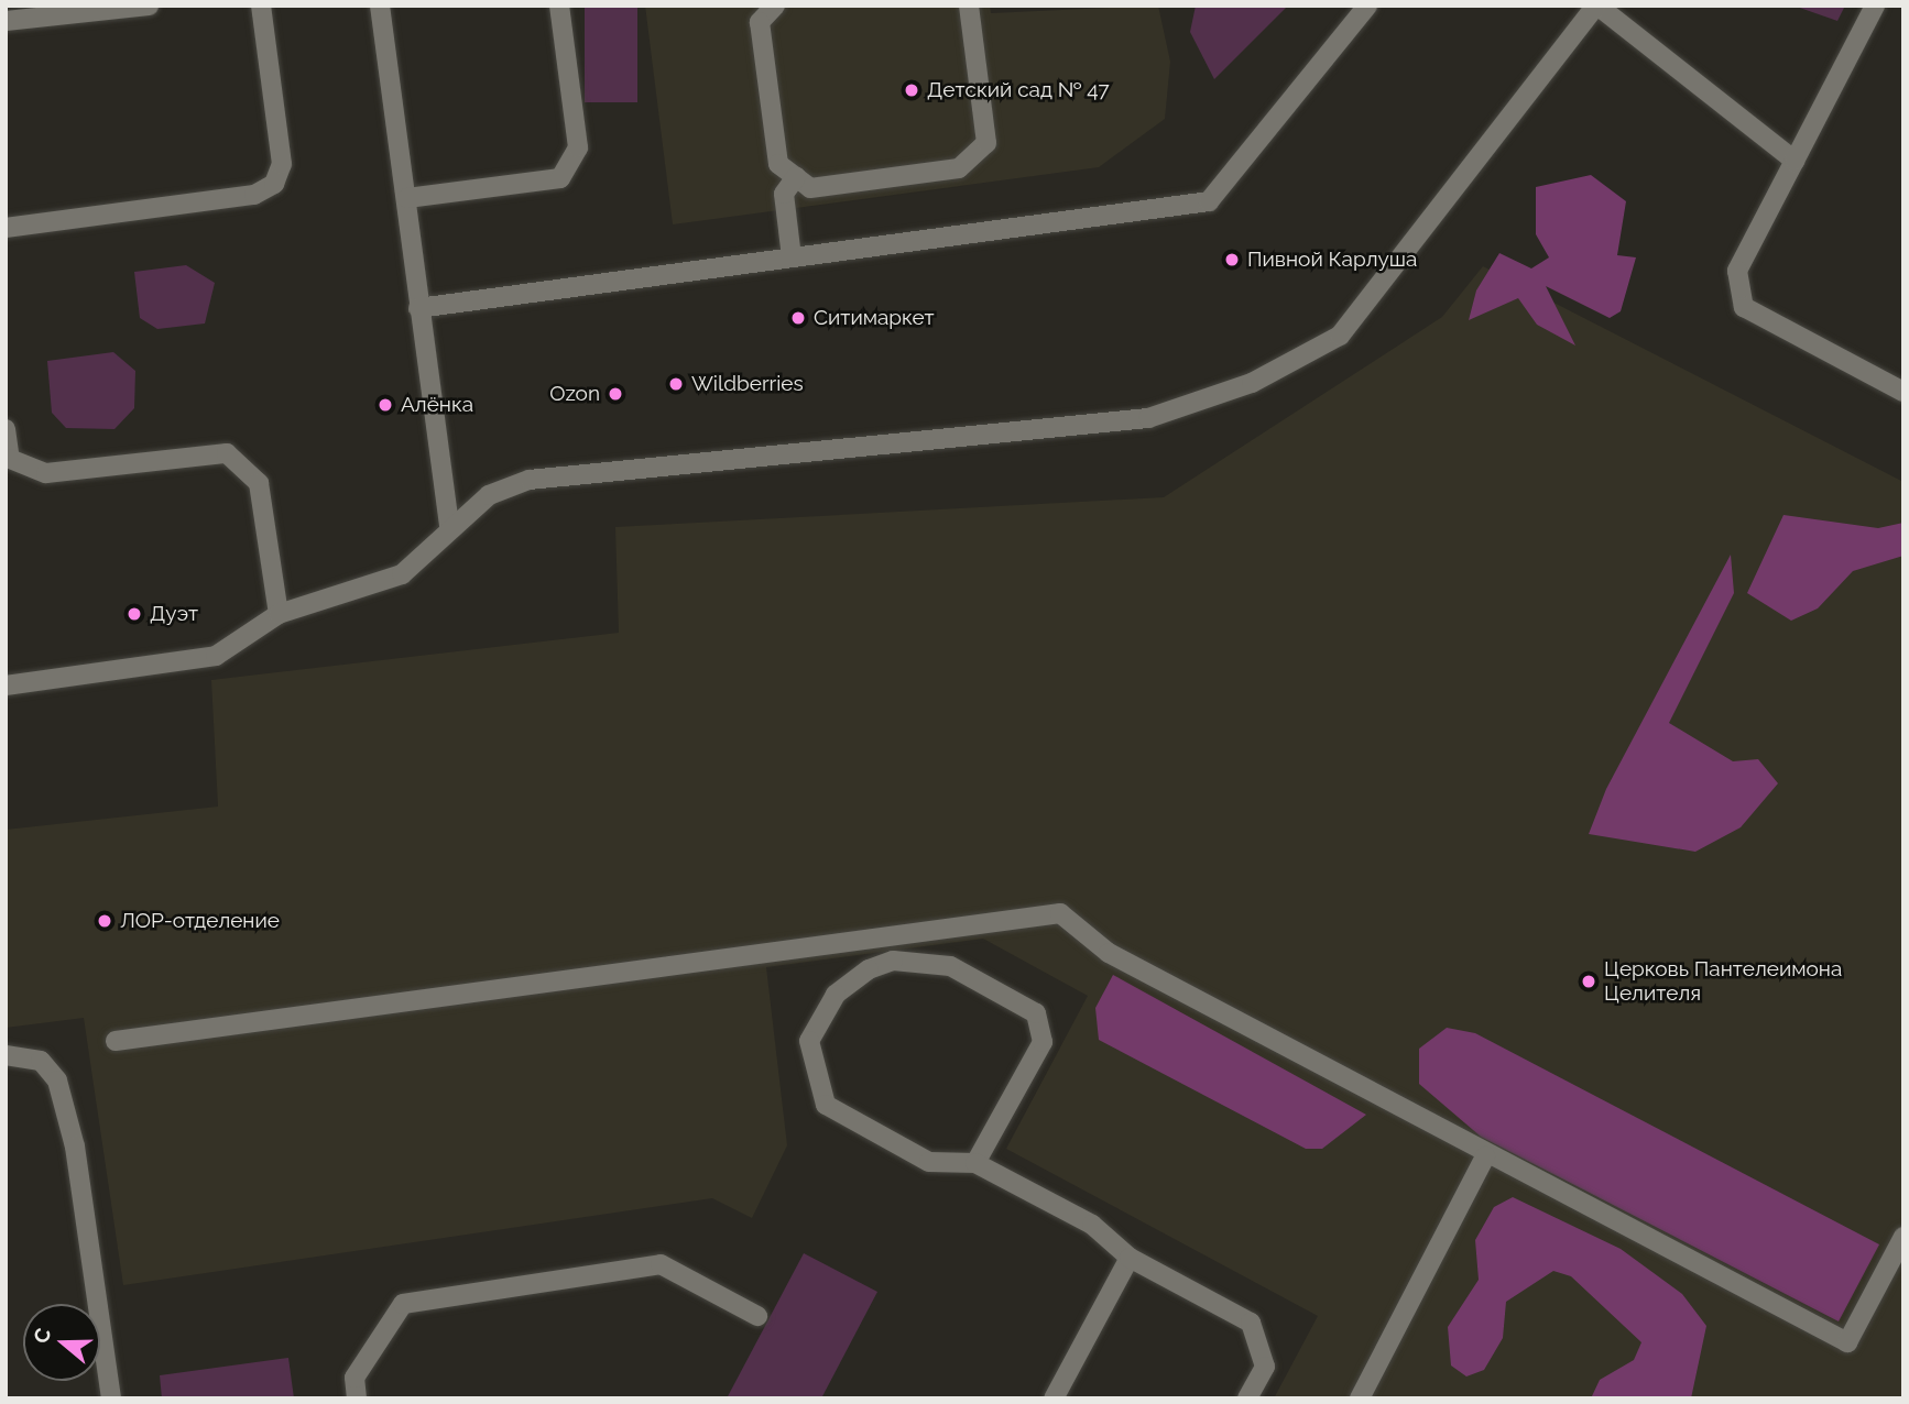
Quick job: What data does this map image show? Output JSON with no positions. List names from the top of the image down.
{
  "places": [
    "Детский сад № 47",
    "Пивной Карлуша",
    "Ситимаркет",
    "Wildberries",
    "Ozon",
    "Алёнка",
    "Дуэт",
    "ЛОР-отделение",
    "Церковь Пантелеимона Целителя"
  ],
  "north": "left"
}
